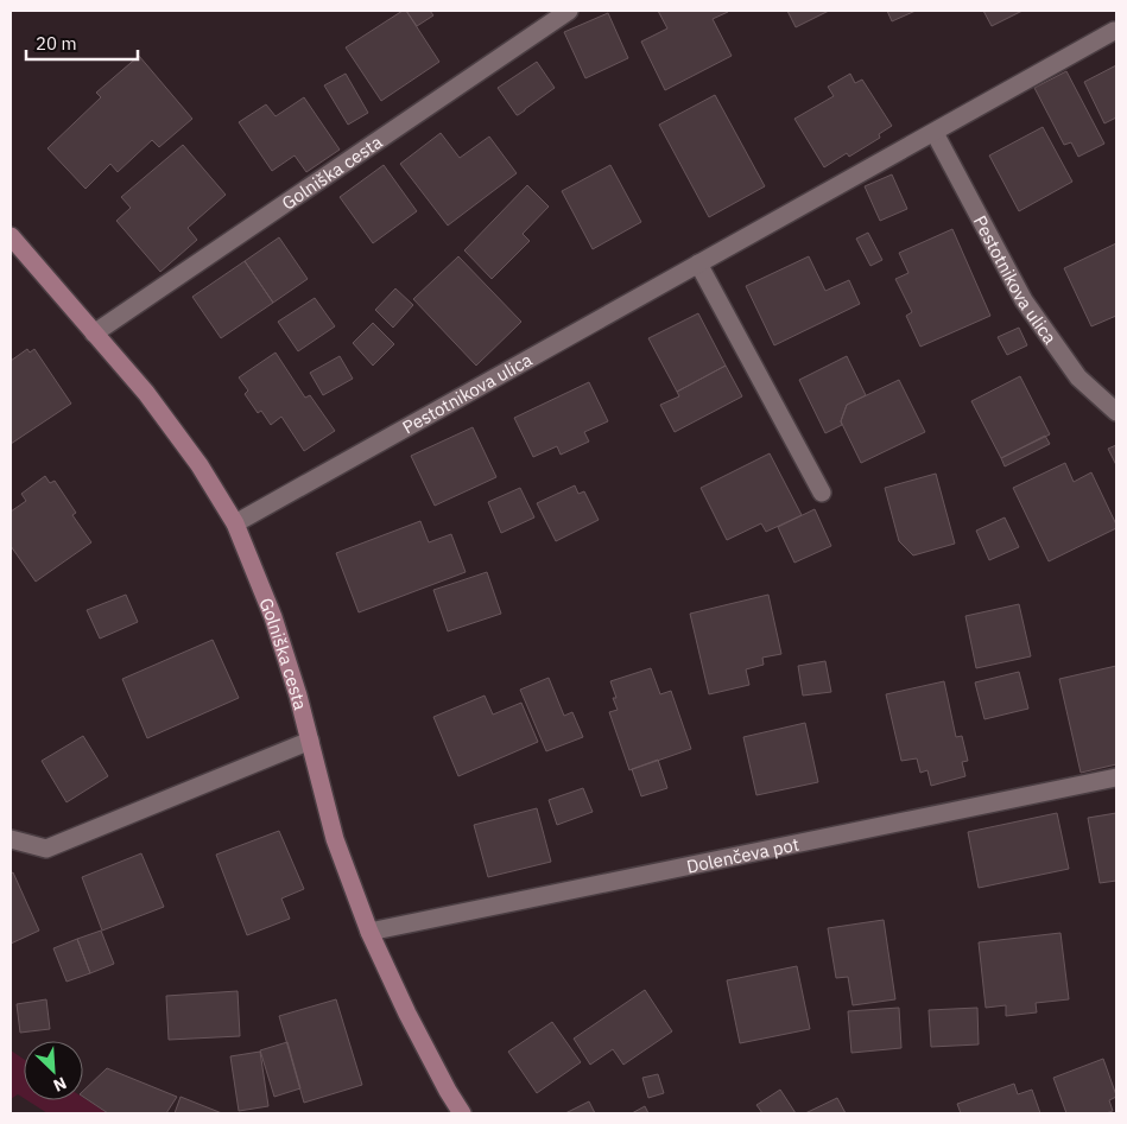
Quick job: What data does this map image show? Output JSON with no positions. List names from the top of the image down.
{
  "streets": {
    "main road": ["Golniška cesta"],
    "street": ["Pestotnikova ulica", "Dolenčeva pot"]
  },
  "crossings": [
    ["Golniška cesta", "Pestotnikova ulica"],
    ["Golniška cesta", "Dolenčeva pot"]
  ],
  "scale_bar": "20 m",
  "north": "bottom right"
}
